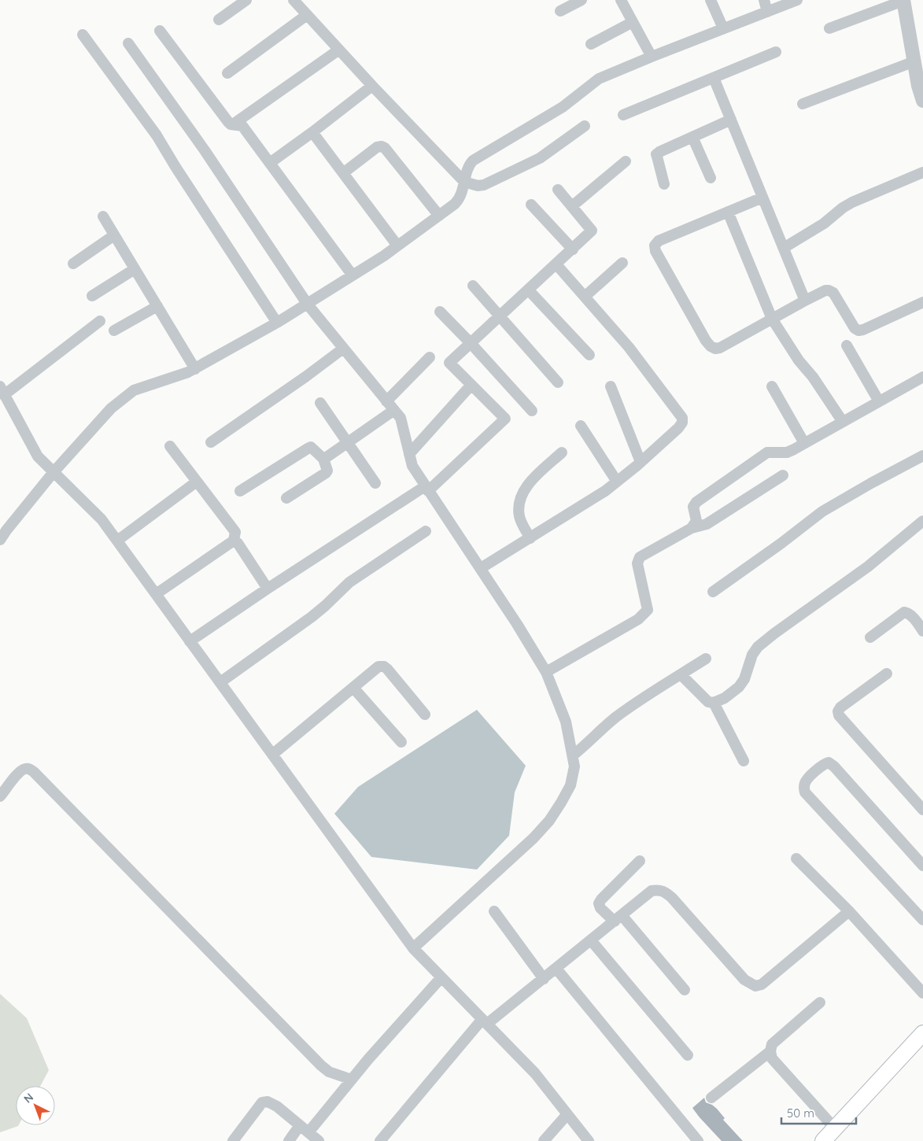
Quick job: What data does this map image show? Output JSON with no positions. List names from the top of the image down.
{
  "scale_bar": "50 m",
  "north": "top left"
}
